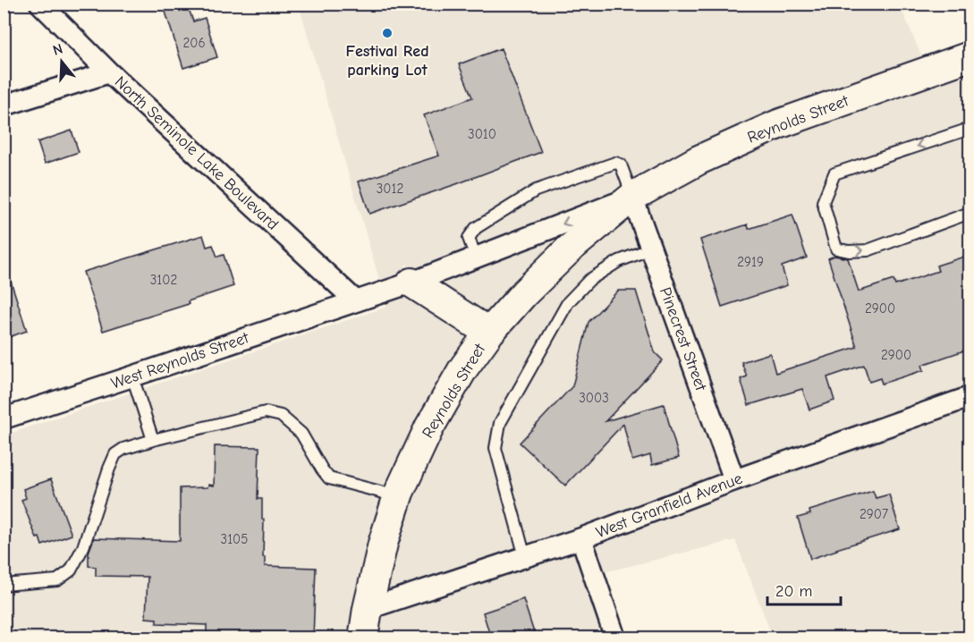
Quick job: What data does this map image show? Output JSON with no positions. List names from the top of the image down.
{
  "streets": {
    "main road": ["Reynolds Street"],
    "street": [
      "North Seminole Lake Boulevard",
      "Pinecrest Street",
      "West Reynolds Street",
      "West Granfield Avenue"
    ]
  },
  "crossings": [
    ["Reynolds Street", "North Seminole Lake Boulevard"],
    ["Reynolds Street", "Pinecrest Street"],
    ["Reynolds Street", "West Reynolds Street"],
    ["Reynolds Street", "West Granfield Avenue"],
    ["North Seminole Lake Boulevard", "West Reynolds Street"],
    ["Pinecrest Street", "West Granfield Avenue"]
  ],
  "places": ["Festival Red parking Lot"],
  "house_numbers": [
    "206",
    "3010",
    "3012",
    "2919",
    "3102",
    "2900",
    "2900",
    "3003",
    "2907",
    "3105"
  ],
  "scale_bar": "20 m",
  "north": "top"
}
